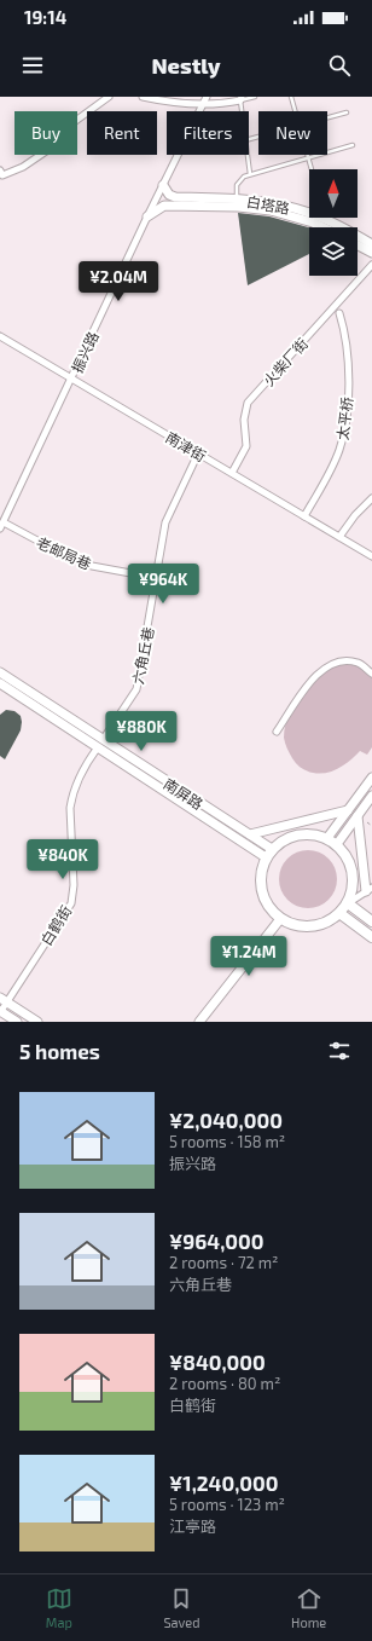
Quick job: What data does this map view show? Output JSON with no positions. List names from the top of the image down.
{
  "streets": {
    "street": [
      "白塔路",
      "振兴路",
      "火柴厂街",
      "太平桥",
      "南津街",
      "老邮局巷",
      "六角丘巷",
      "南屏路",
      "白鹤街"
    ]
  },
  "crossings": [
    ["白塔路", "振兴路"],
    ["振兴路", "南津街"],
    ["振兴路", "老邮局巷"],
    ["火柴厂街", "南津街"],
    ["太平桥", "南津街"],
    ["南津街", "六角丘巷"],
    ["老邮局巷", "六角丘巷"],
    ["六角丘巷", "南屏路"],
    ["六角丘巷", "白鹤街"],
    ["南屏路", "白鹤街"]
  ],
  "north": "top",
  "page": {
    "status": "19:14",
    "header": "Nestly",
    "chip": [
      "Buy",
      "Rent",
      "Filters",
      "New"
    ],
    "price": [
      "¥2.04M",
      "¥964K",
      "¥880K",
      "¥840K",
      "¥1.24M"
    ],
    "heading": "5 homes",
    "list": [
      {
        "name": "¥2,040,000",
        "note": "5 rooms · 158 m² · 振兴路"
      },
      {
        "name": "¥964,000",
        "note": "2 rooms · 72 m² · 六角丘巷"
      },
      {
        "name": "¥840,000",
        "note": "2 rooms · 80 m² · 白鹤街"
      },
      {
        "name": "¥1,240,000",
        "note": "5 rooms · 123 m² · 江亭路"
      }
    ],
    "tabs": ["Map", "Saved", "Home"]
  }
}
